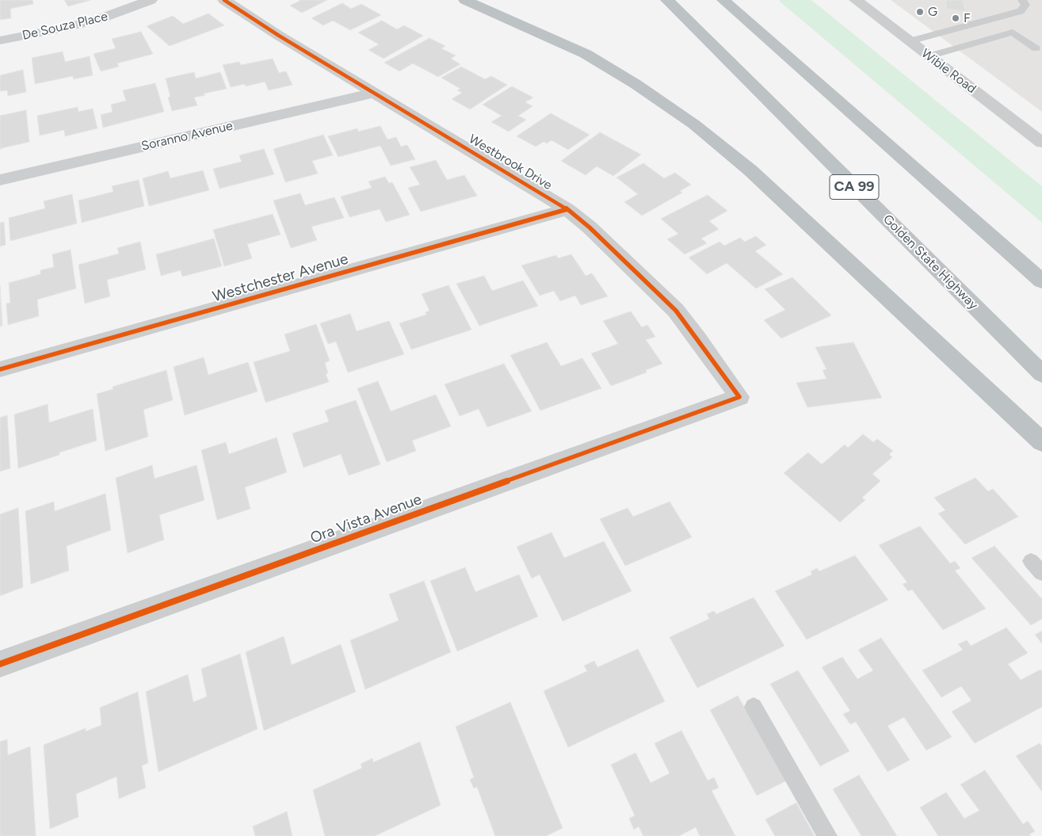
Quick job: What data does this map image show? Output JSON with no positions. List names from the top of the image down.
{
  "streets": {
    "highway": ["CA 99", "Golden State Highway"],
    "street": [
      "De Souza Place",
      "Wible Road",
      "Soranno Avenue",
      "Westbrook Drive",
      "Westchester Avenue",
      "Ora Vista Avenue"
    ]
  },
  "crossings": [
    ["Soranno Avenue", "Westbrook Drive"],
    ["Westbrook Drive", "Westchester Avenue"],
    ["Westbrook Drive", "Ora Vista Avenue"]
  ],
  "places": ["G", "F"]
}
